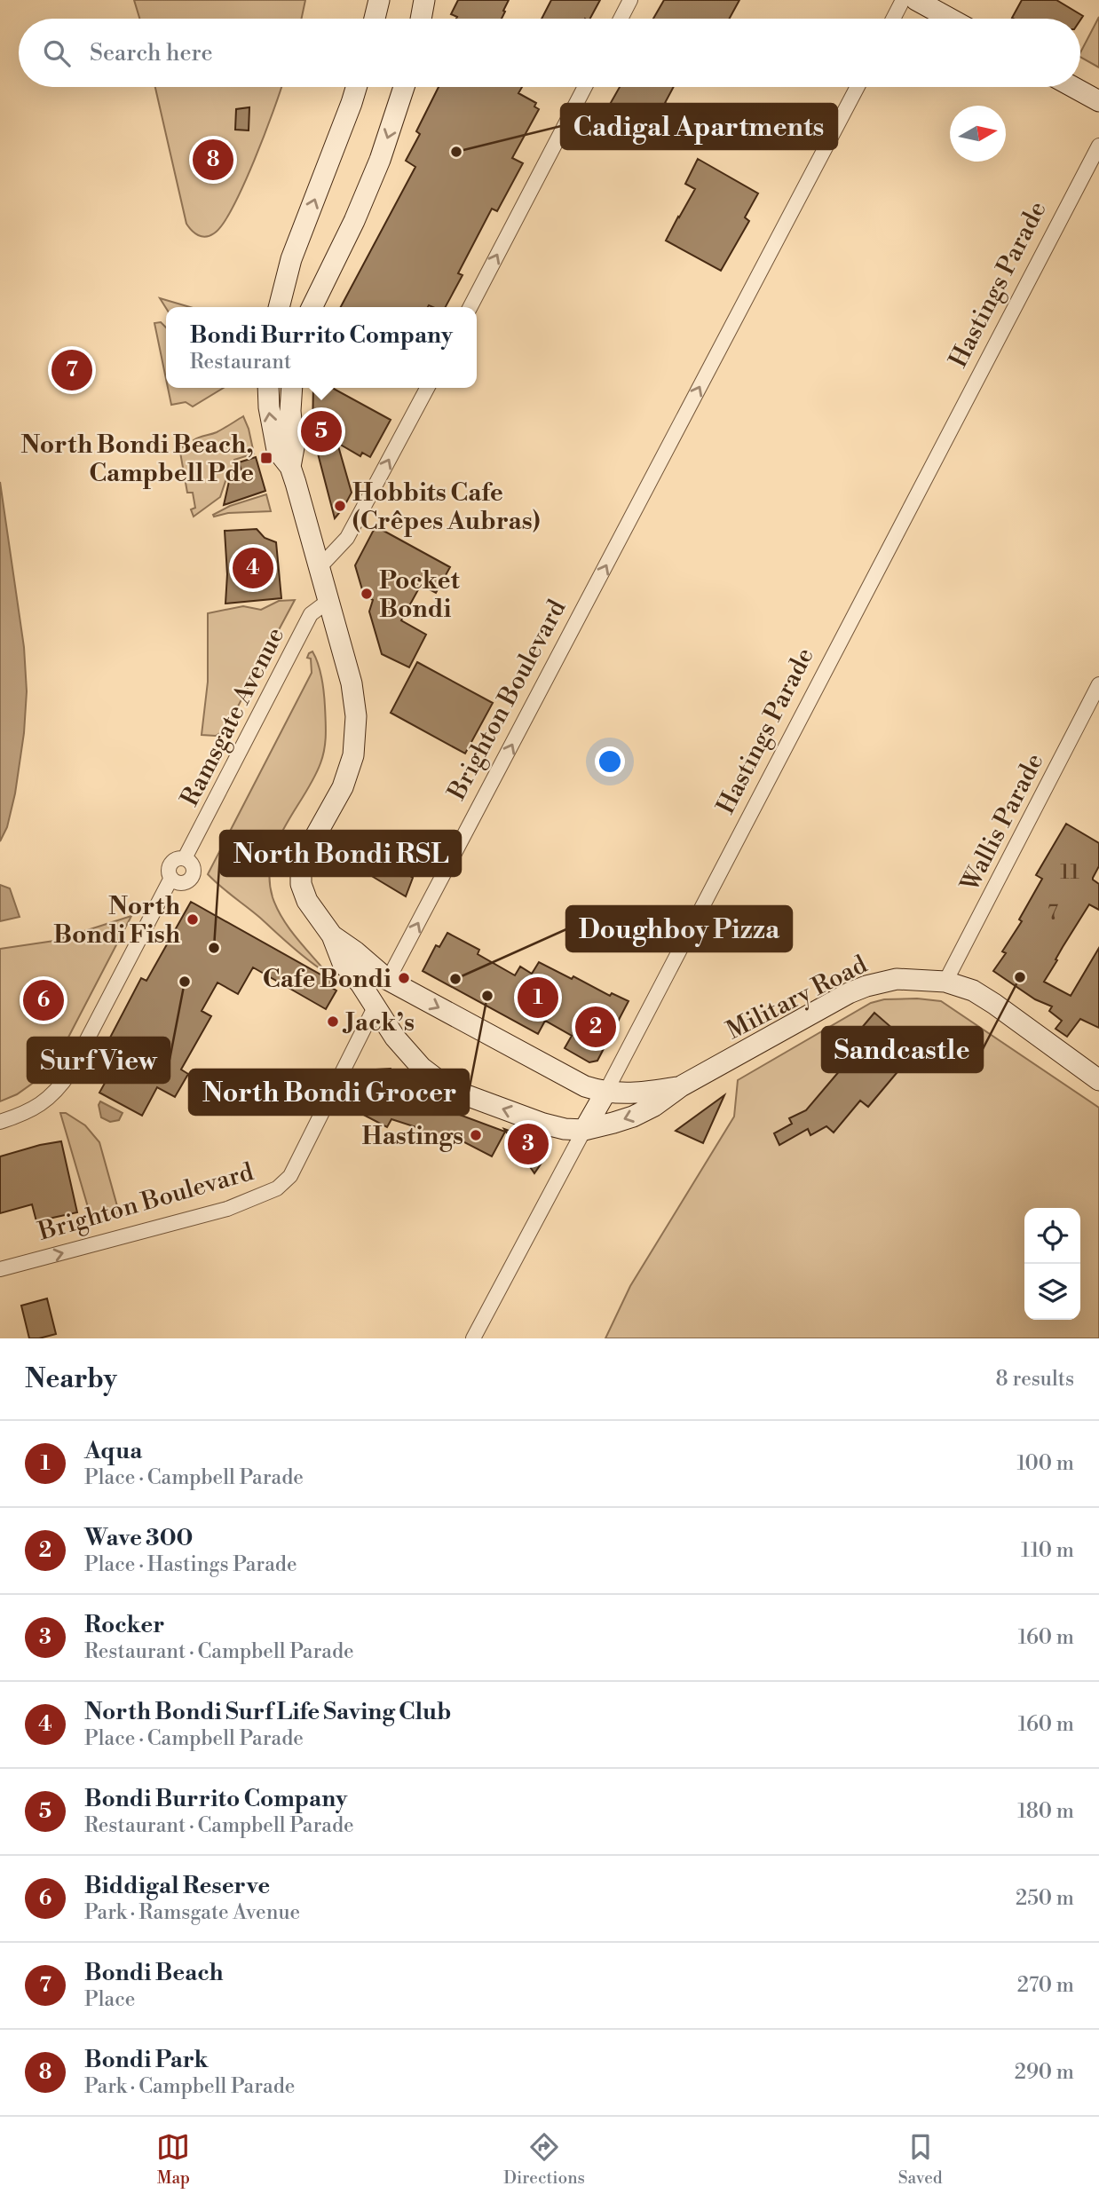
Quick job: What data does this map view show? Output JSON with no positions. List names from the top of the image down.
{
  "streets": {
    "street": [
      "Hastings Parade",
      "Brighton Boulevard",
      "Ramsgate Avenue",
      "Wallis Parade",
      "Military Road"
    ]
  },
  "crossings": [
    ["Wallis Parade", "Military Road"]
  ],
  "one_way": ["Brighton Boulevard"],
  "places": {
    "other": [
      "Cadigal Apartments",
      "Hobbits Cafe (Crêpes Aubras)",
      "Pocket Bondi",
      "North Bondi Fish",
      "North Bondi RSL",
      "Sandcastle",
      "Cafe Bondi",
      "Doughboy Pizza",
      "Surf View",
      "North Bondi Grocer",
      "Jack’s",
      "Hastings"
    ],
    "transit": ["North Bondi Beach, Campbell Pde"]
  },
  "house_numbers": ["11", "7"],
  "north": "right",
  "page": {
    "search": "Search here",
    "pins": [
      "8",
      "7",
      "5",
      "4",
      "1",
      "6",
      "2",
      "3"
    ],
    "popup": ["Bondi Burrito Company", "Restaurant"],
    "heading": ["Nearby", "8 results"],
    "list": [
      {
        "mark": "1",
        "name": "Aqua",
        "note": "Place · Campbell Parade",
        "value": "100 m"
      },
      {
        "mark": "2",
        "name": "Wave 300",
        "note": "Place · Hastings Parade",
        "value": "110 m"
      },
      {
        "mark": "3",
        "name": "Rocker",
        "note": "Restaurant · Campbell Parade",
        "value": "160 m"
      },
      {
        "mark": "4",
        "name": "North Bondi Surf Life Saving Club",
        "note": "Place · Campbell Parade",
        "value": "160 m"
      },
      {
        "mark": "5",
        "name": "Bondi Burrito Company",
        "note": "Restaurant · Campbell Parade",
        "value": "180 m"
      },
      {
        "mark": "6",
        "name": "Biddigal Reserve",
        "note": "Park · Ramsgate Avenue",
        "value": "250 m"
      },
      {
        "mark": "7",
        "name": "Bondi Beach",
        "note": "Place",
        "value": "270 m"
      },
      {
        "mark": "8",
        "name": "Bondi Park",
        "note": "Park · Campbell Parade",
        "value": "290 m"
      }
    ],
    "nav": ["Map", "Directions", "Saved"]
  }
}
